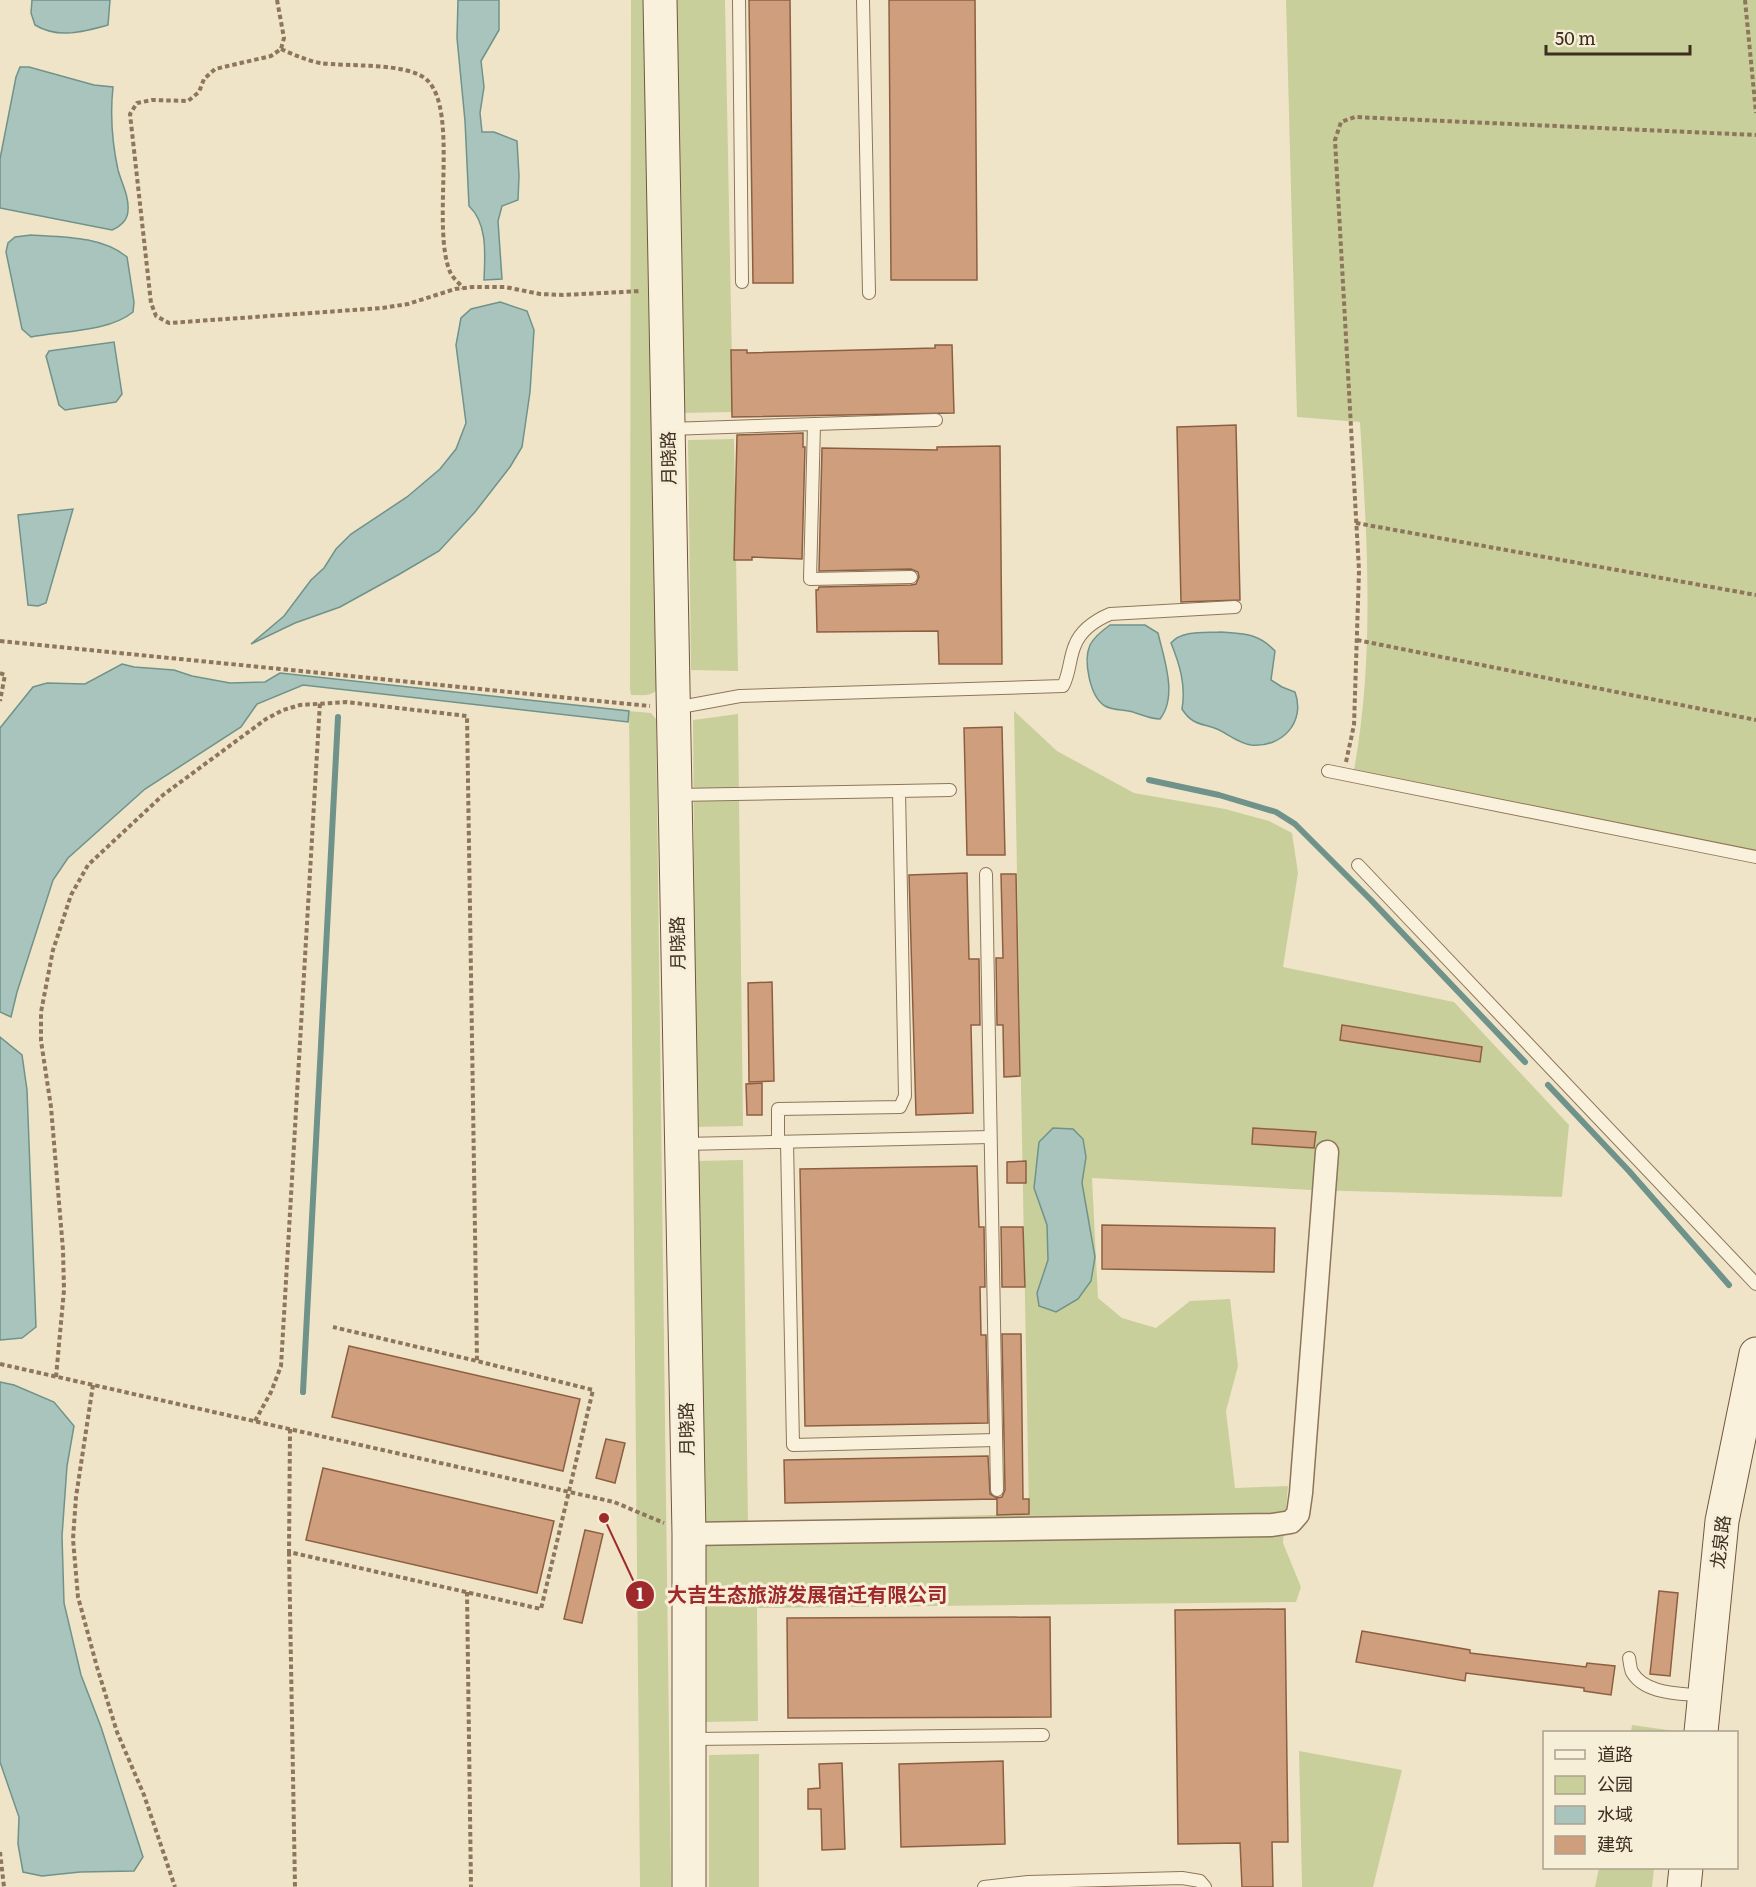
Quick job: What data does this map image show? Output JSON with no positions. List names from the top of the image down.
{
  "streets": {
    "street": ["月晓路", "龙泉路"]
  },
  "places": ["大吉生态旅游发展宿迁有限公司"],
  "legend": [
    "道路",
    "公园",
    "水域",
    "建筑"
  ],
  "scale_bar": "50 m"
}
